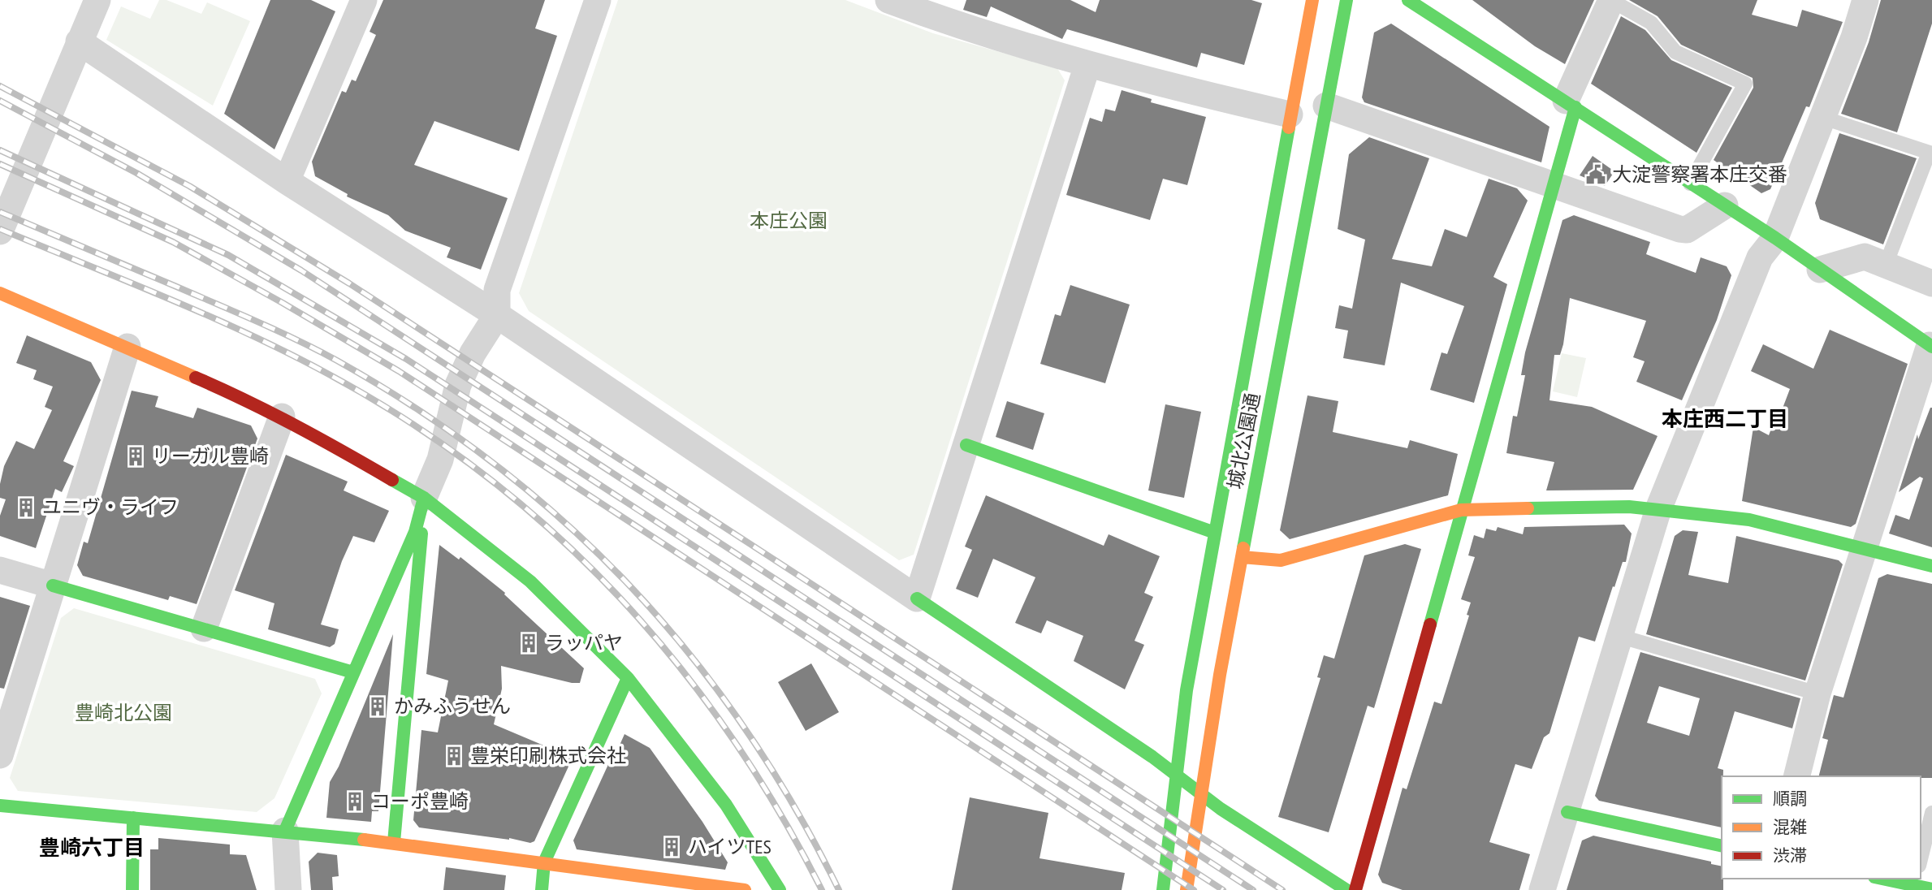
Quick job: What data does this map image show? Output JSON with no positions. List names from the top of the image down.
{
  "streets": {
    "street": ["城北公園通"]
  },
  "districts": ["本庄西二丁目", "豊崎六丁目"],
  "parks": ["本庄公園", "豊崎北公園"],
  "places": {
    "public building": ["大淀警察署本庄交番"],
    "building": [
      "リーガル豊崎",
      "ユニヴ・ライフ",
      "ラッパヤ",
      "かみふうせん",
      "豊栄印刷株式会社",
      "コーポ豊崎",
      "ハイツTES"
    ]
  },
  "legend": ["順調", "混雑", "渋滞"]
}
